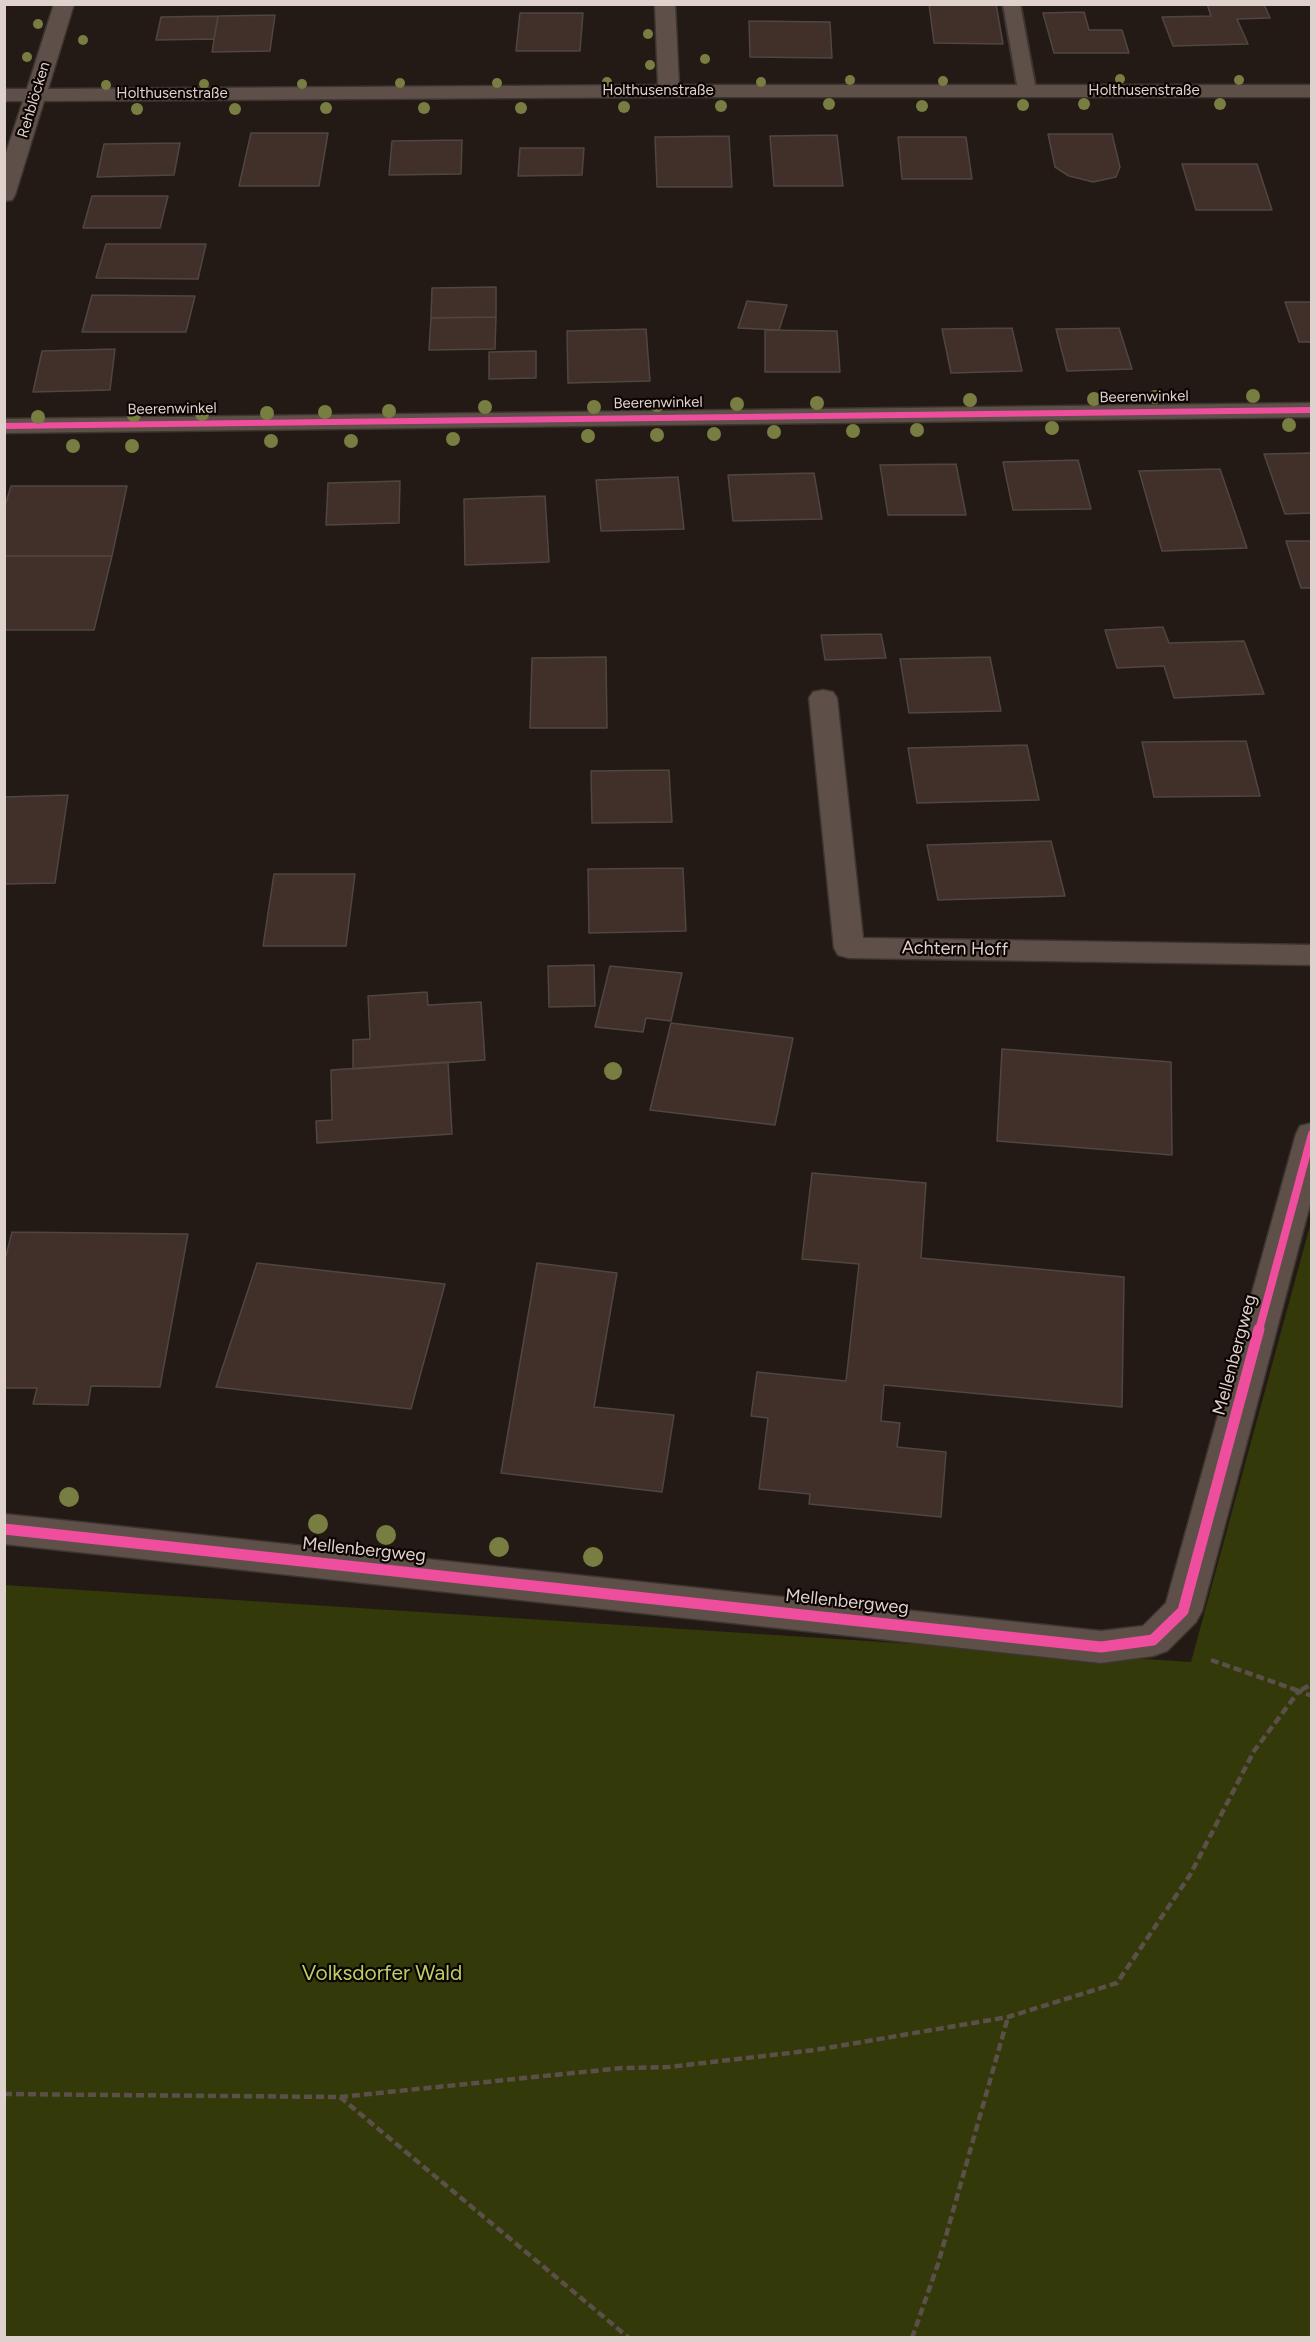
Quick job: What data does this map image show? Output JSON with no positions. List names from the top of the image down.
{
  "streets": {
    "street": [
      "Holthusenstraße",
      "Rehblöcken",
      "Beerenwinkel",
      "Achtern Hoff",
      "Mellenbergweg"
    ]
  },
  "crossings": [
    ["Holthusenstraße", "Rehblöcken"]
  ],
  "parks": ["Volksdorfer Wald"]
}
